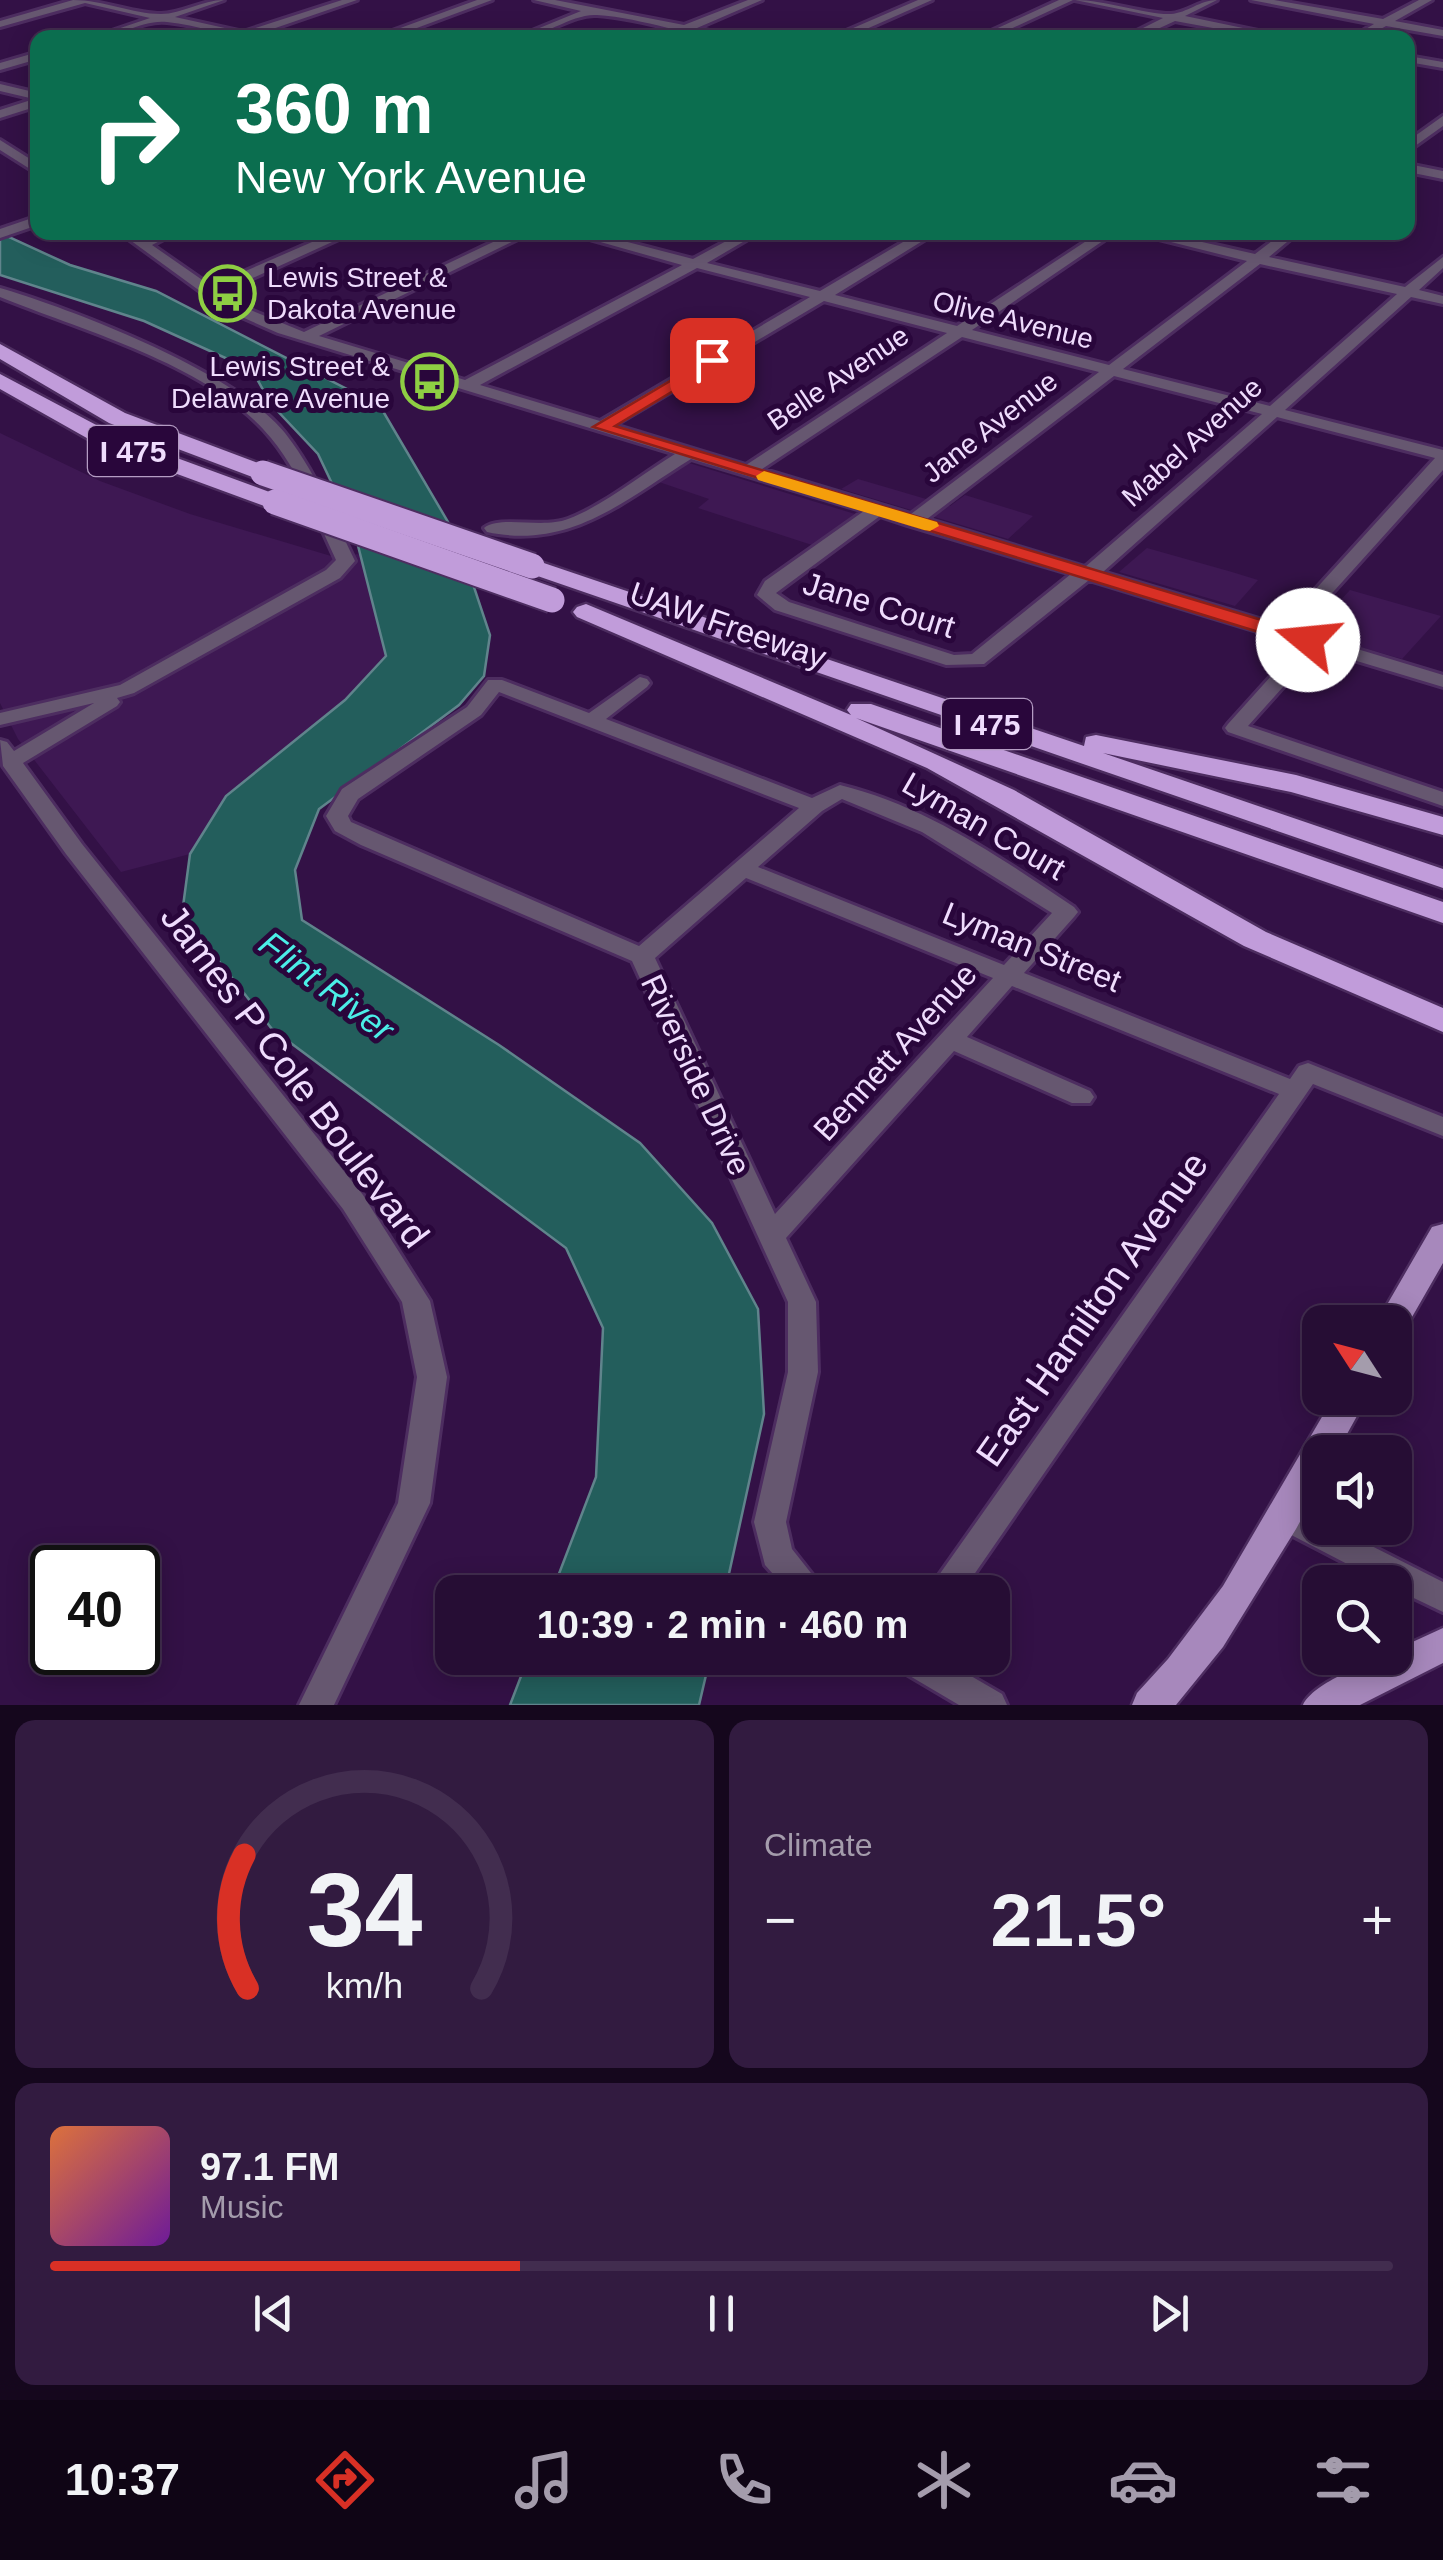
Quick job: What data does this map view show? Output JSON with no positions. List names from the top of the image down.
{
  "streets": {
    "highway": ["I 475", "UAW Freeway"],
    "street": [
      "Olive Avenue",
      "Belle Avenue",
      "Jane Avenue",
      "Mabel Avenue",
      "Jane Court",
      "Lyman Court",
      "Lyman Street",
      "Bennett Avenue",
      "Riverside Drive",
      "James P Cole Boulevard",
      "East Hamilton Avenue"
    ]
  },
  "crossings": [
    ["Olive Avenue", "Belle Avenue"],
    ["Olive Avenue", "Jane Avenue"],
    ["Olive Avenue", "Mabel Avenue"],
    ["Mabel Avenue", "Jane Court"],
    ["Lyman Court", "Bennett Avenue"],
    ["Lyman Street", "Bennett Avenue"],
    ["Lyman Street", "East Hamilton Avenue"],
    ["Bennett Avenue", "Riverside Drive"]
  ],
  "water": ["Flint River"],
  "places": {
    "bus stop": ["Lewis Street & Dakota Avenue", "Lewis Street & Delaware Avenue"]
  },
  "north": "top left",
  "page": {
    "turn": ["360 m", "New York Avenue"],
    "limit": "40",
    "trip": "10:39 · 2 min · 460 m",
    "tile": "Climate",
    "heat": ["−", "21.5°", "+"],
    "song": ["97.1 FM", "Music"],
    "tabs": "10:37",
    "gauge": ["34", "km/h"]
  }
}
